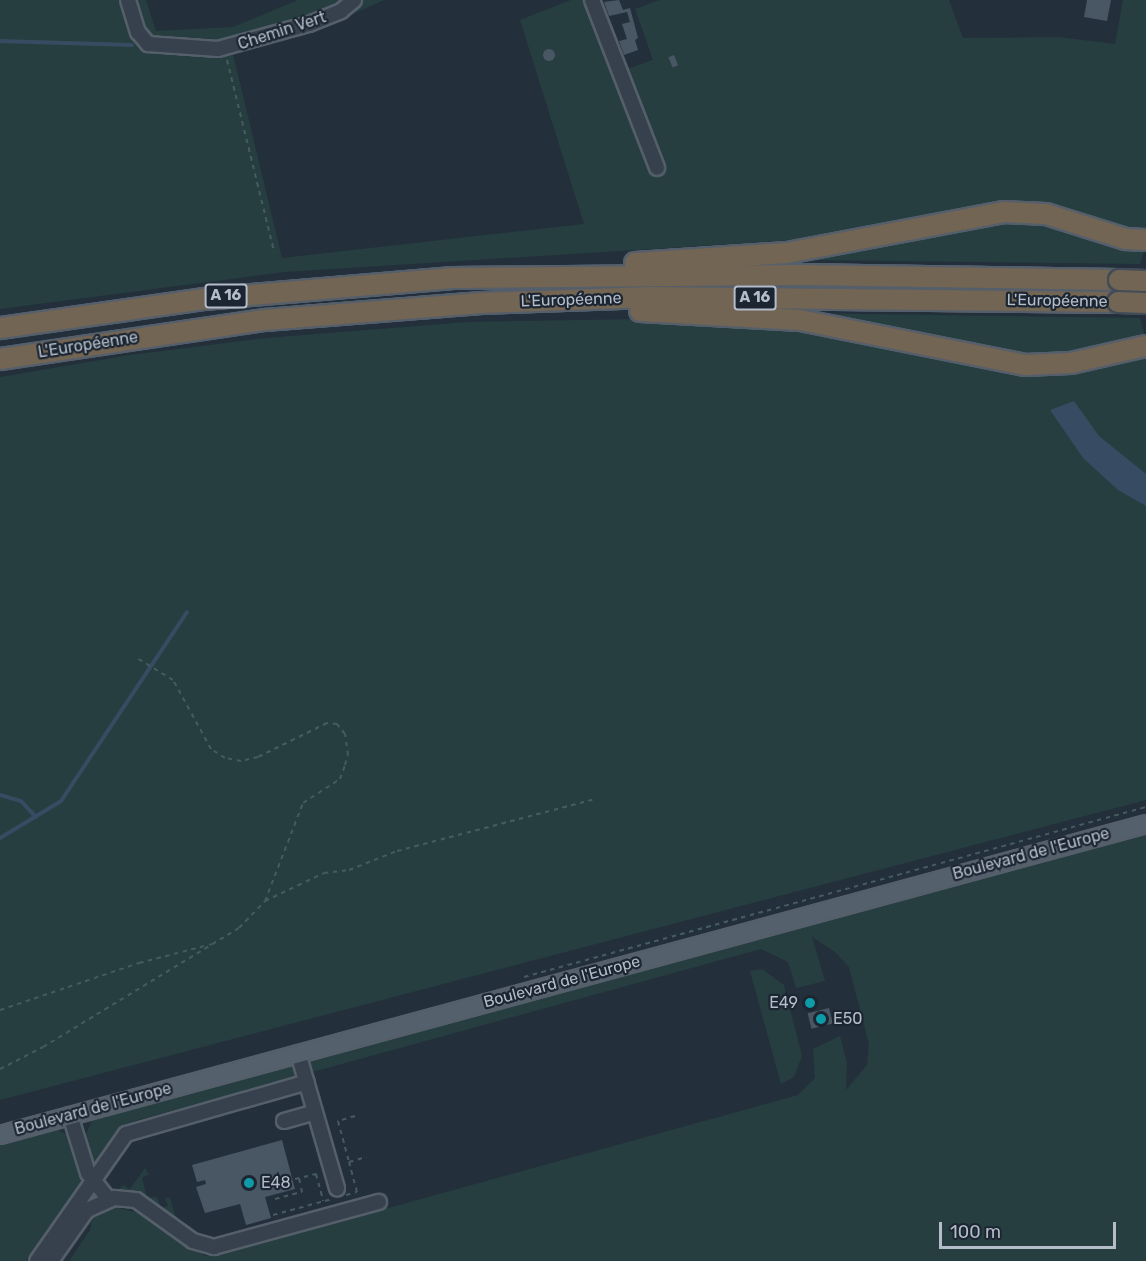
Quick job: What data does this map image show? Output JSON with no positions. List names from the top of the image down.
{
  "streets": {
    "highway": ["A 16", "L'Européenne"],
    "main road": ["Boulevard de l'Europe"],
    "street": ["Chemin Vert"]
  },
  "places": ["E49", "E50", "E48"],
  "scale_bar": "100 m"
}
